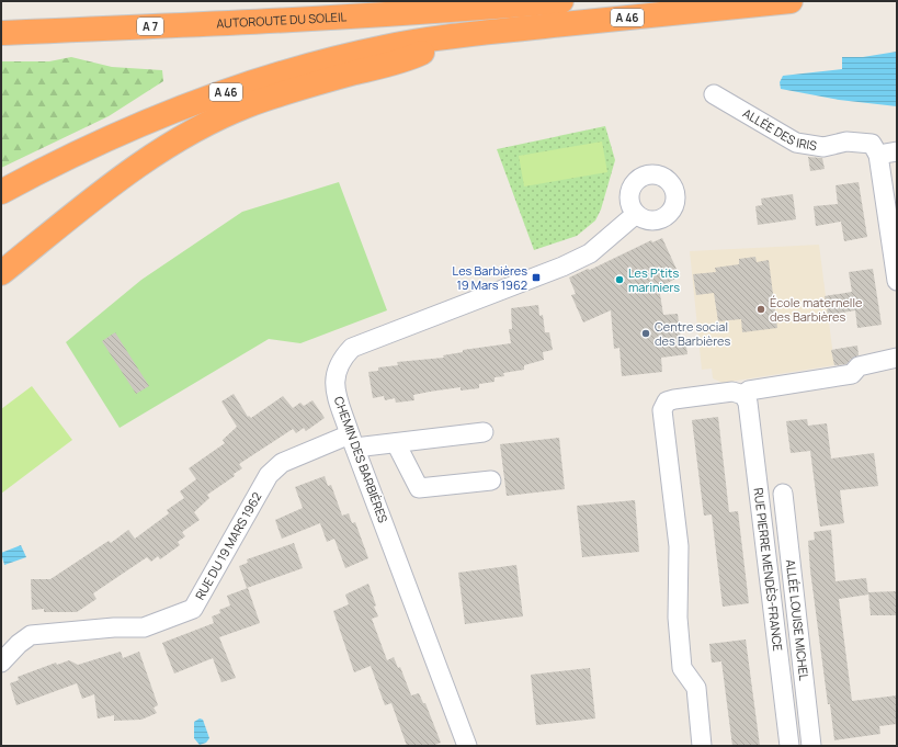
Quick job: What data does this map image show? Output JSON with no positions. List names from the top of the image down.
{
  "streets": {
    "highway": ["A 46", "AUTOROUTE DU SOLEIL", "A 7"],
    "street": [
      "ALLÉE DES IRIS",
      "CHEMIN DES BARBIÈRES",
      "RUE DU 19 MARS 1962",
      "RUE PIERRE MENDÈS-FRANCE",
      "ALLÉE LOUISE MICHEL"
    ]
  },
  "crossings": [
    ["CHEMIN DES BARBIÈRES", "RUE DU 19 MARS 1962"]
  ],
  "places": {
    "transit": ["Les Barbières 19 Mars 1962"],
    "other": ["Les P'tits mariniers", "École maternelle des Barbières", "Centre social des Barbières"]
  }
}
